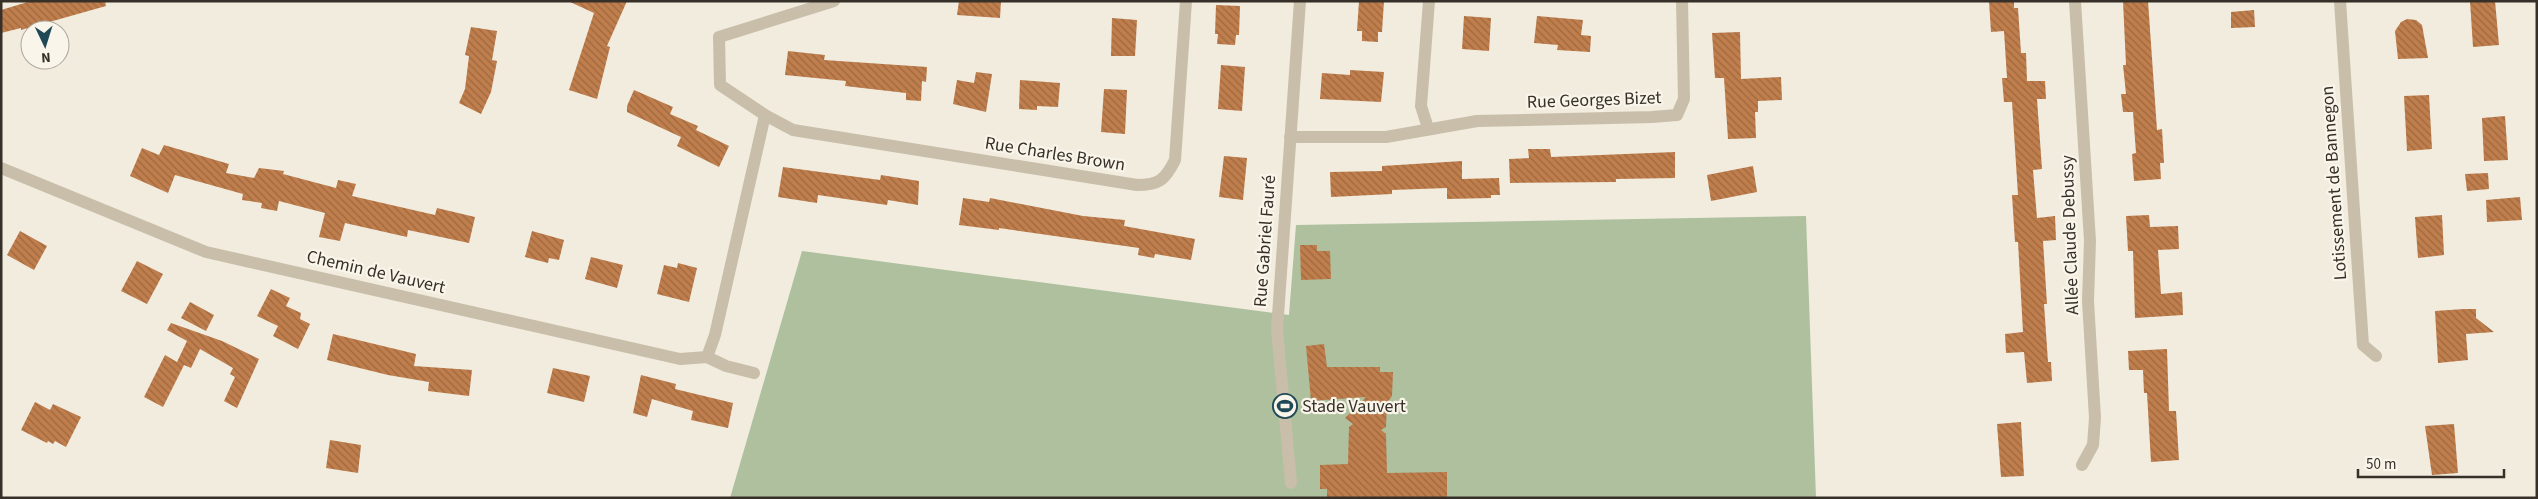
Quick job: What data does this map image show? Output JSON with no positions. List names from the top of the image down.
{
  "streets": {
    "street": [
      "Rue Georges Bizet",
      "Rue Charles Brown",
      "Lotissement de Bannegon",
      "Allée Claude Debussy",
      "Rue Gabriel Fauré",
      "Chemin de Vauvert"
    ]
  },
  "crossings": [
    ["Rue Georges Bizet", "Rue Gabriel Fauré"]
  ],
  "places": {
    "sports": ["Stade Vauvert"]
  },
  "scale_bar": "50 m",
  "north": "bottom"
}
